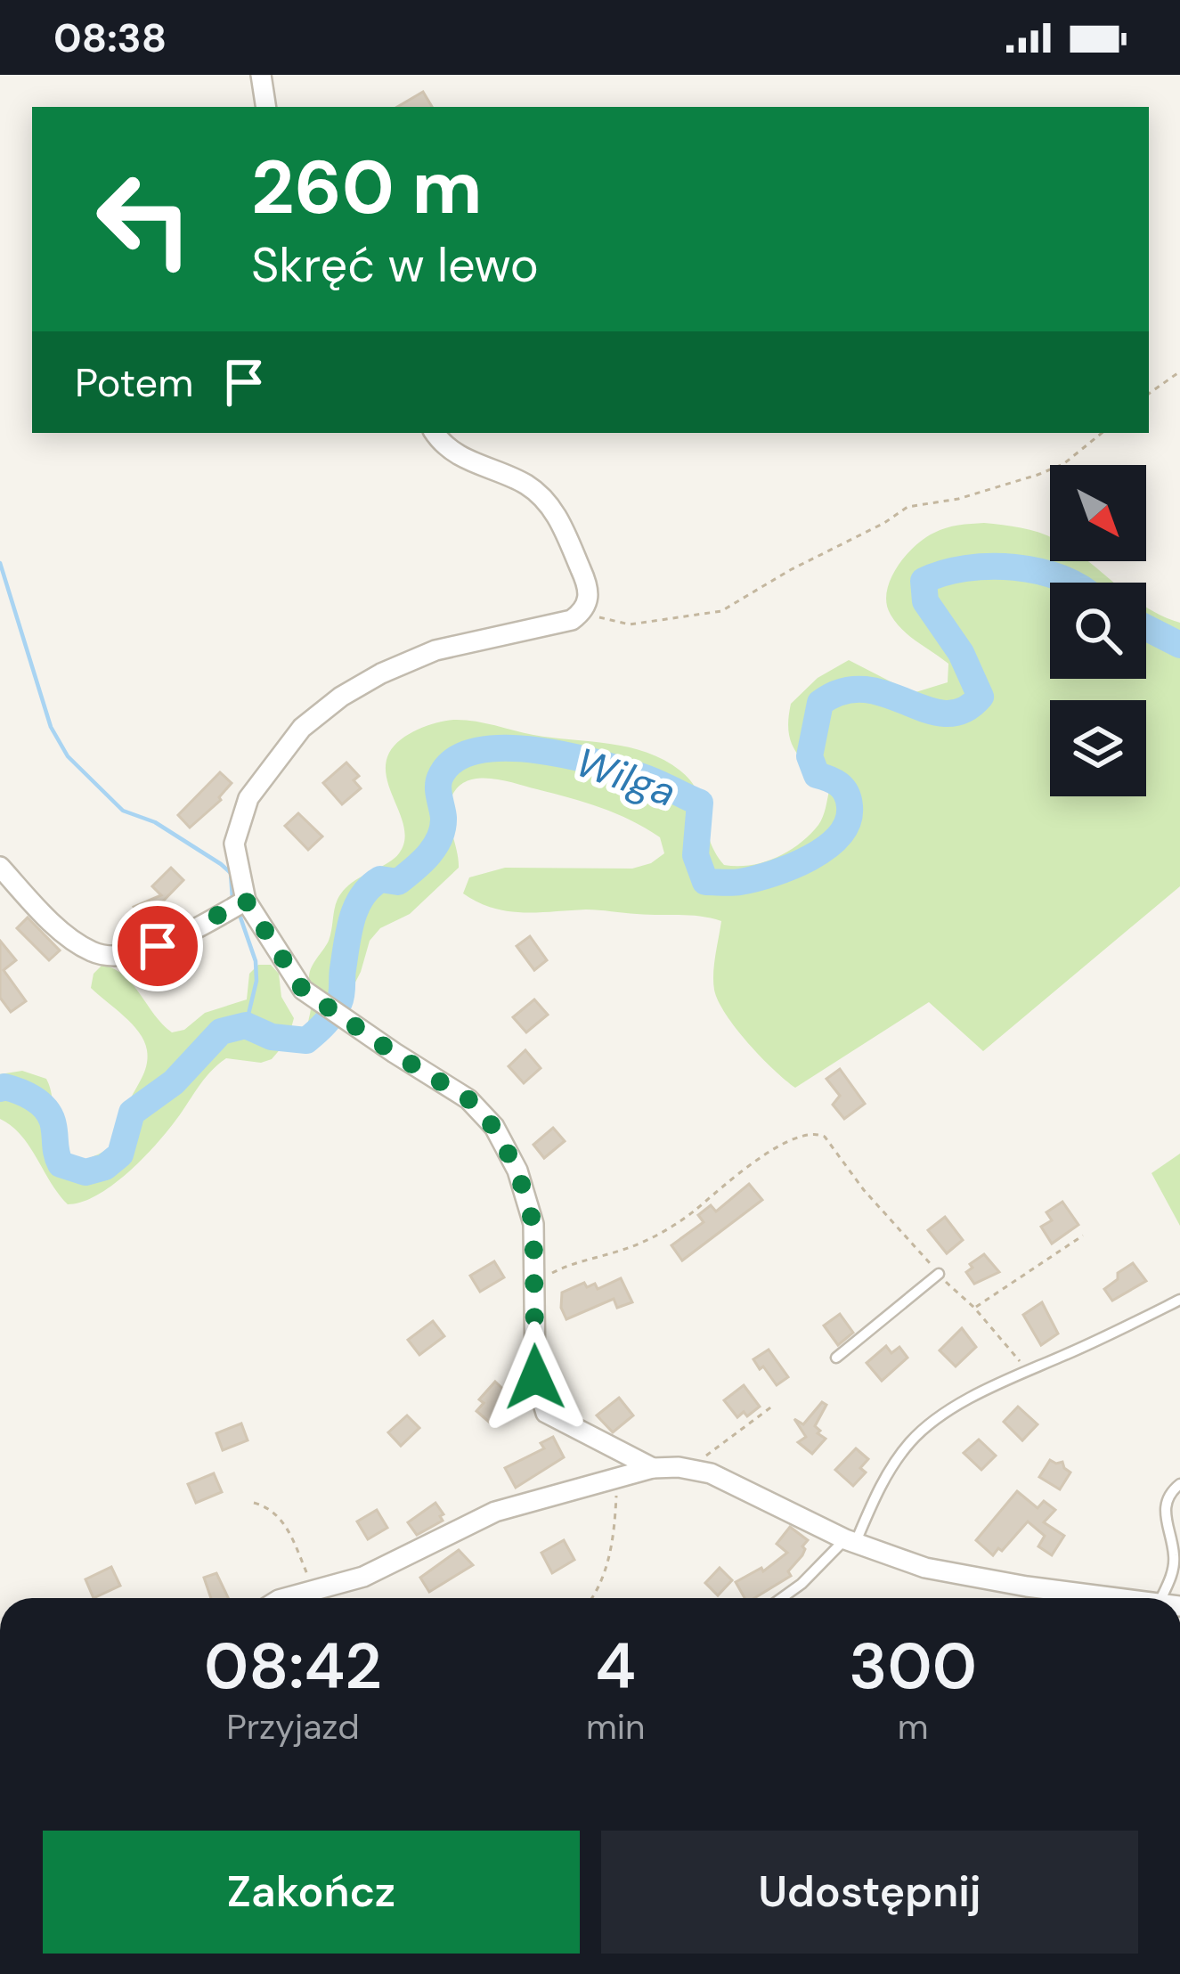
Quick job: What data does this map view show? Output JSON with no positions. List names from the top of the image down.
{
  "water": ["Wilga"],
  "north": "bottom right",
  "page": {
    "status": "08:38",
    "turn": ["260 m", "Skręć w lewo"],
    "then": "Potem",
    "eta": [
      "08:42",
      "Przyjazd",
      "4",
      "min",
      "300",
      "m"
    ],
    "buttons": ["Zakończ", "Udostępnij"]
  }
}
